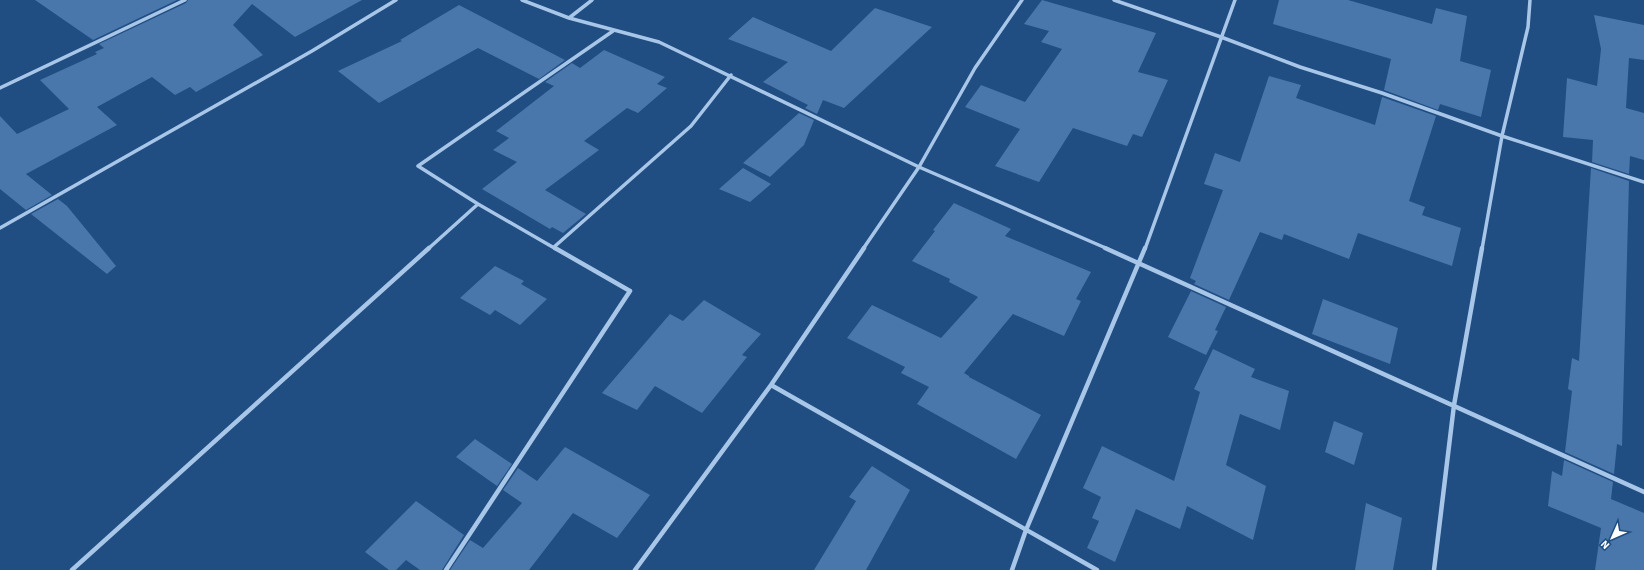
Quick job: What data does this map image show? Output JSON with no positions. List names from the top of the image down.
{
  "north": "bottom left"
}
